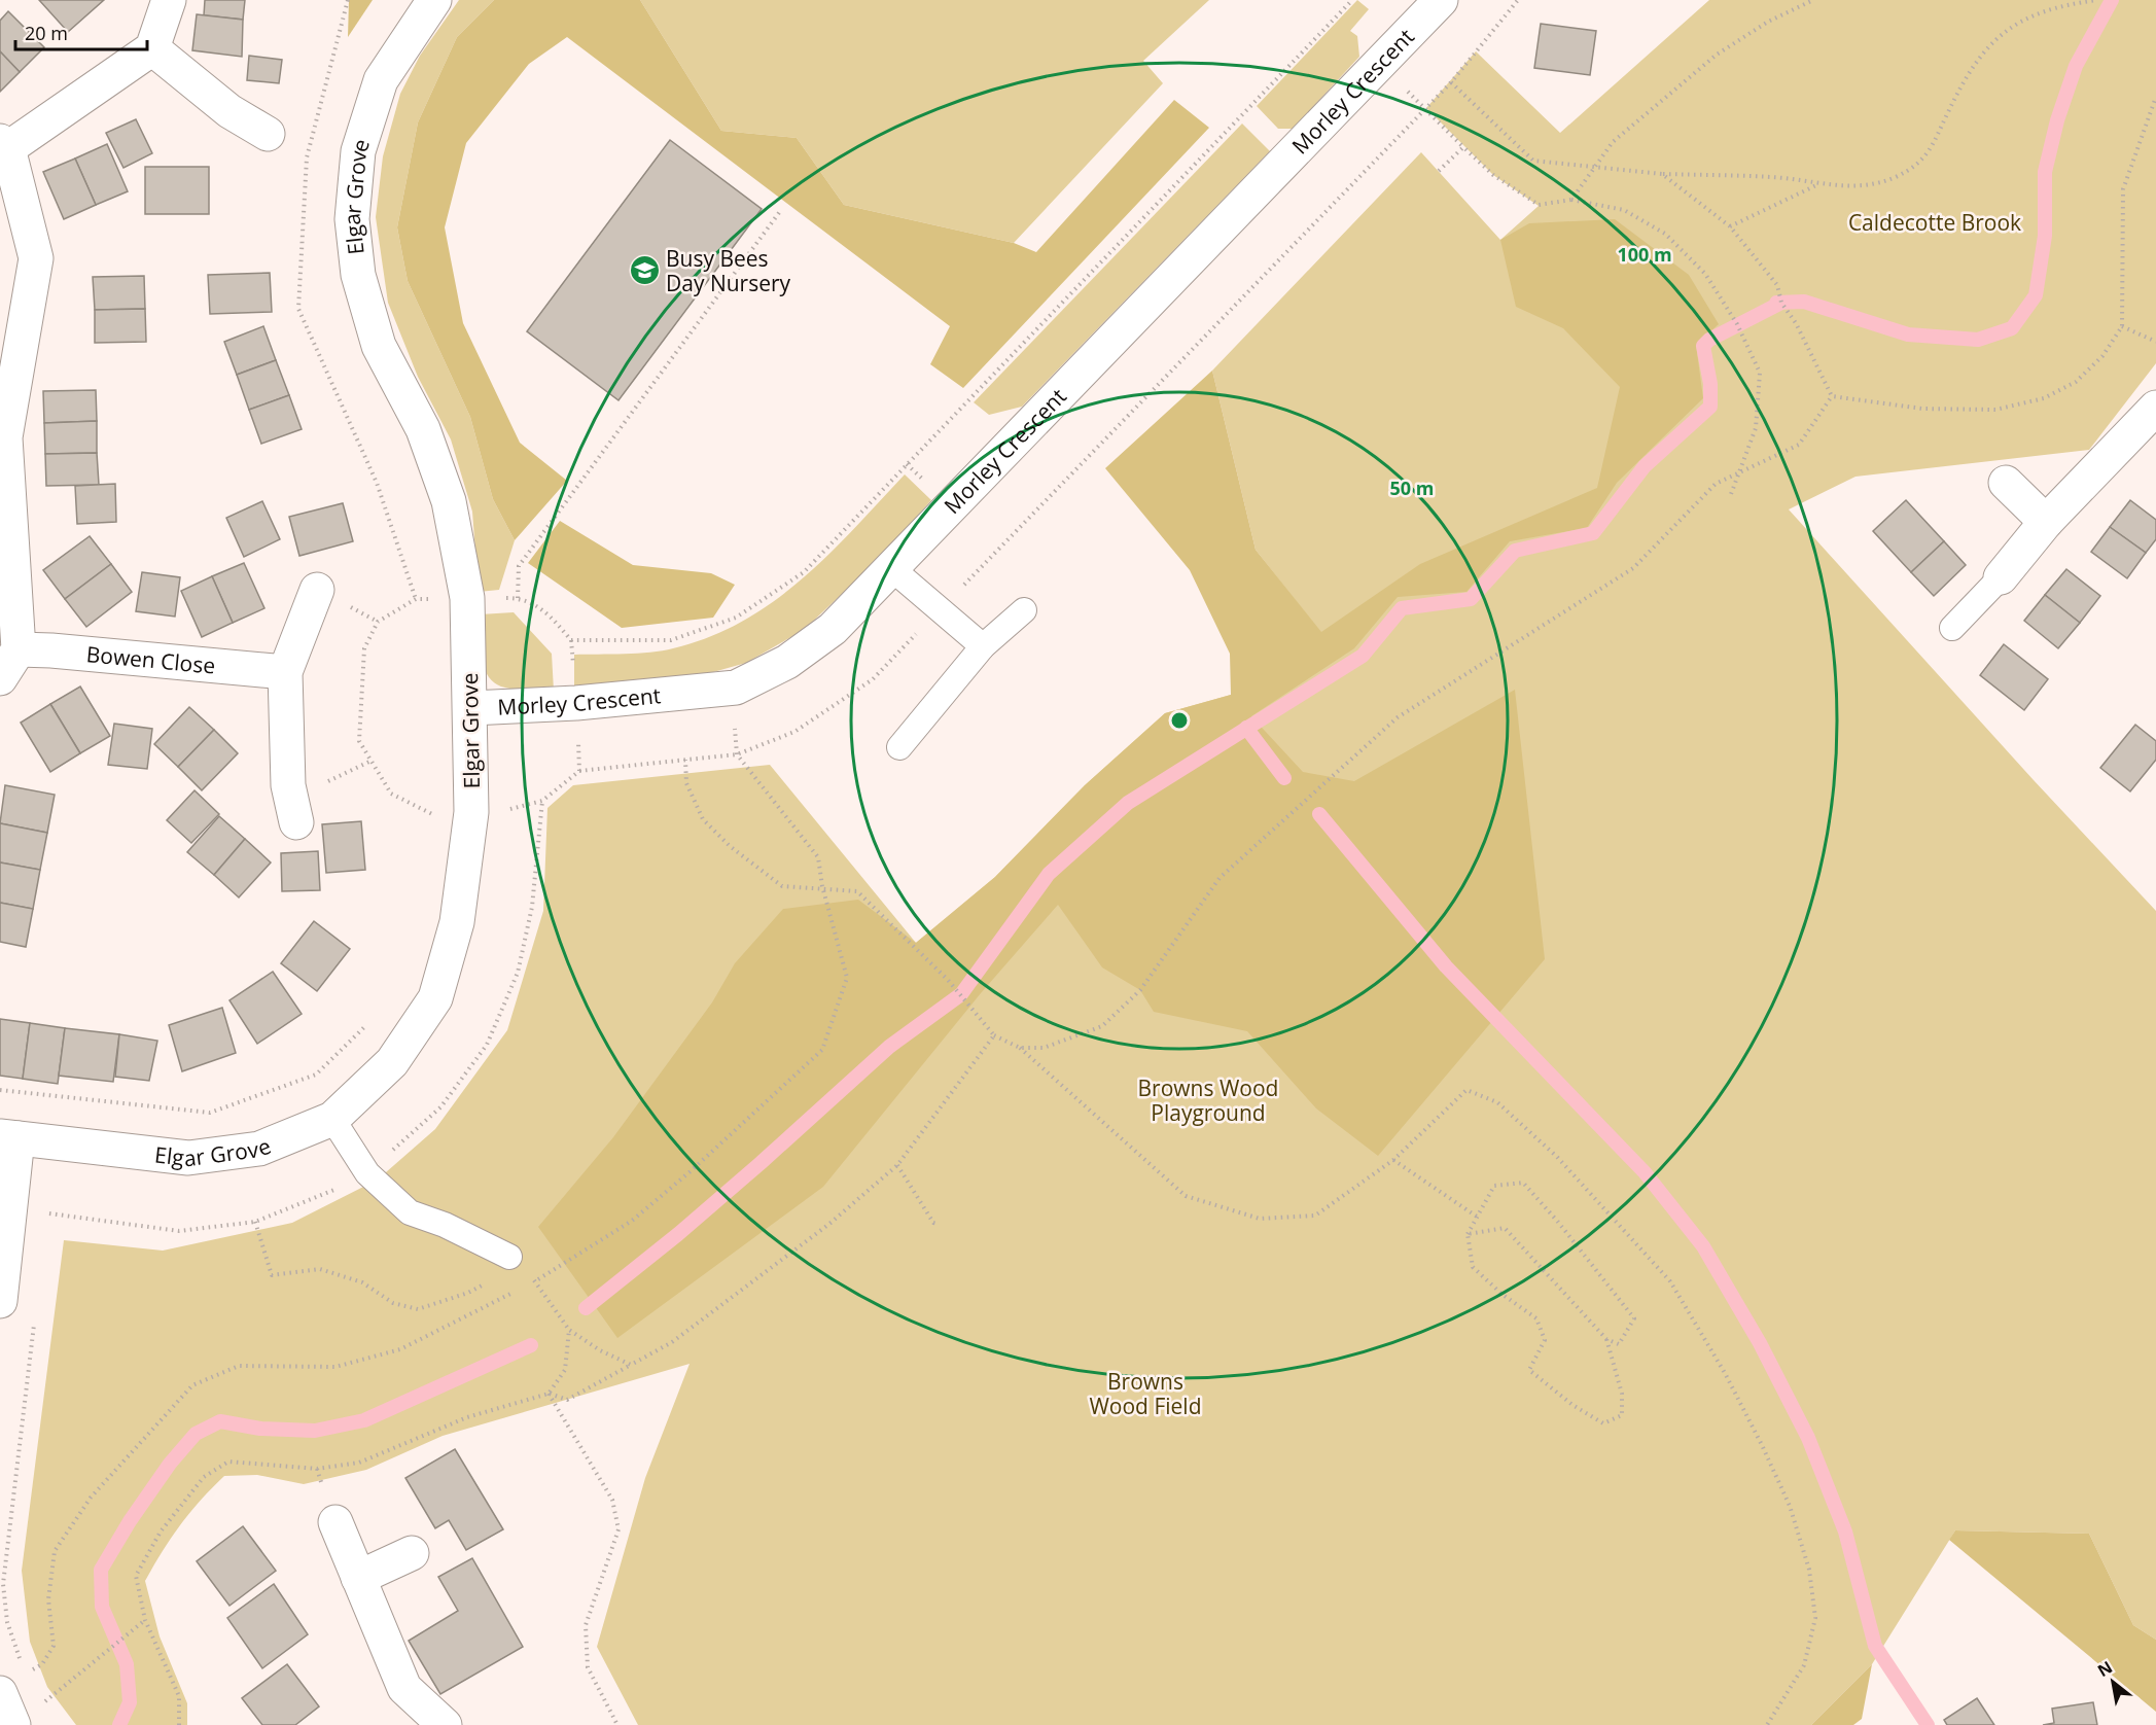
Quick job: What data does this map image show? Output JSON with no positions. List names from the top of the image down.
{
  "streets": {
    "street": ["Morley Crescent", "Elgar Grove", "Bowen Close"]
  },
  "crossings": [
    ["Morley Crescent", "Elgar Grove"]
  ],
  "parks": ["Caldecotte Brook", "Browns Wood Playground", "Browns Wood Field"],
  "places": {
    "school or university": ["Busy Bees Day Nursery"]
  },
  "scale_bar": "20 m",
  "north": "top left",
  "rings": ["100 m", "50 m"]
}
